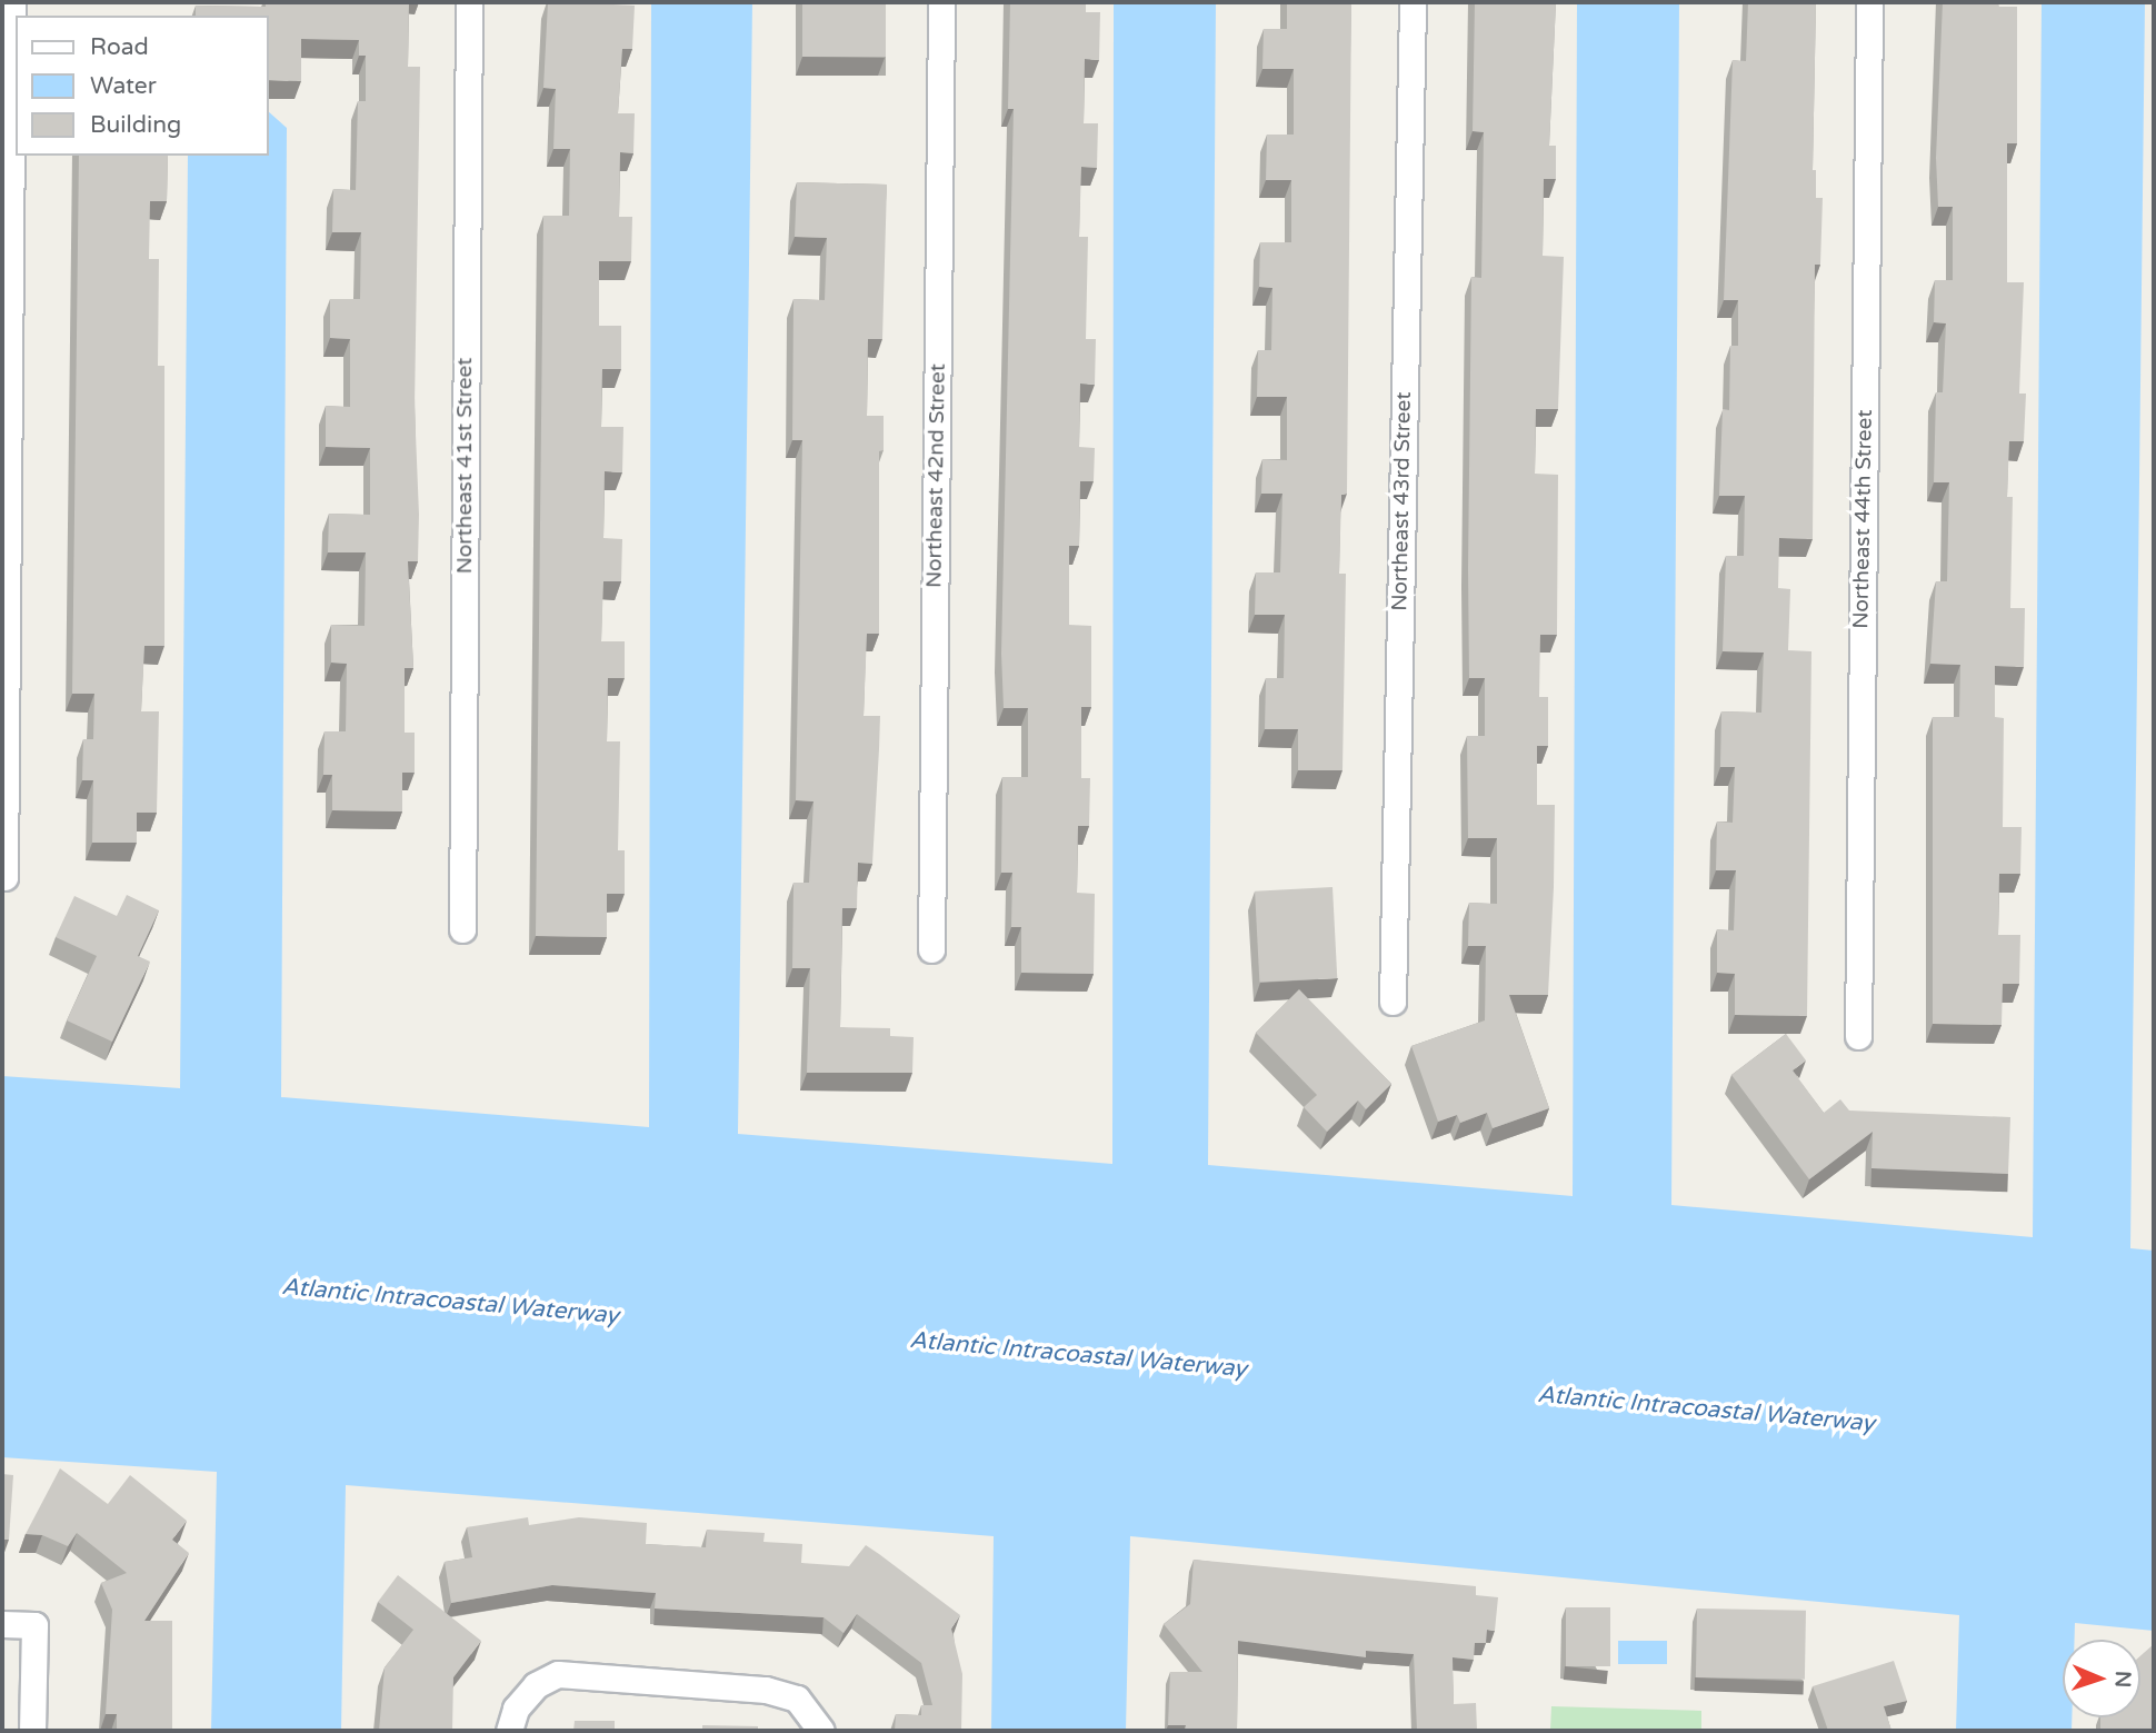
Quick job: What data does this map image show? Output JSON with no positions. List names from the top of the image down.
{
  "streets": {
    "street": [
      "Northeast 41st Street",
      "Northeast 42nd Street",
      "Northeast 43rd Street",
      "Northeast 44th Street"
    ]
  },
  "water": ["Atlantic Intracoastal Waterway"],
  "legend": ["Road", "Water", "Building"],
  "north": "right"
}
